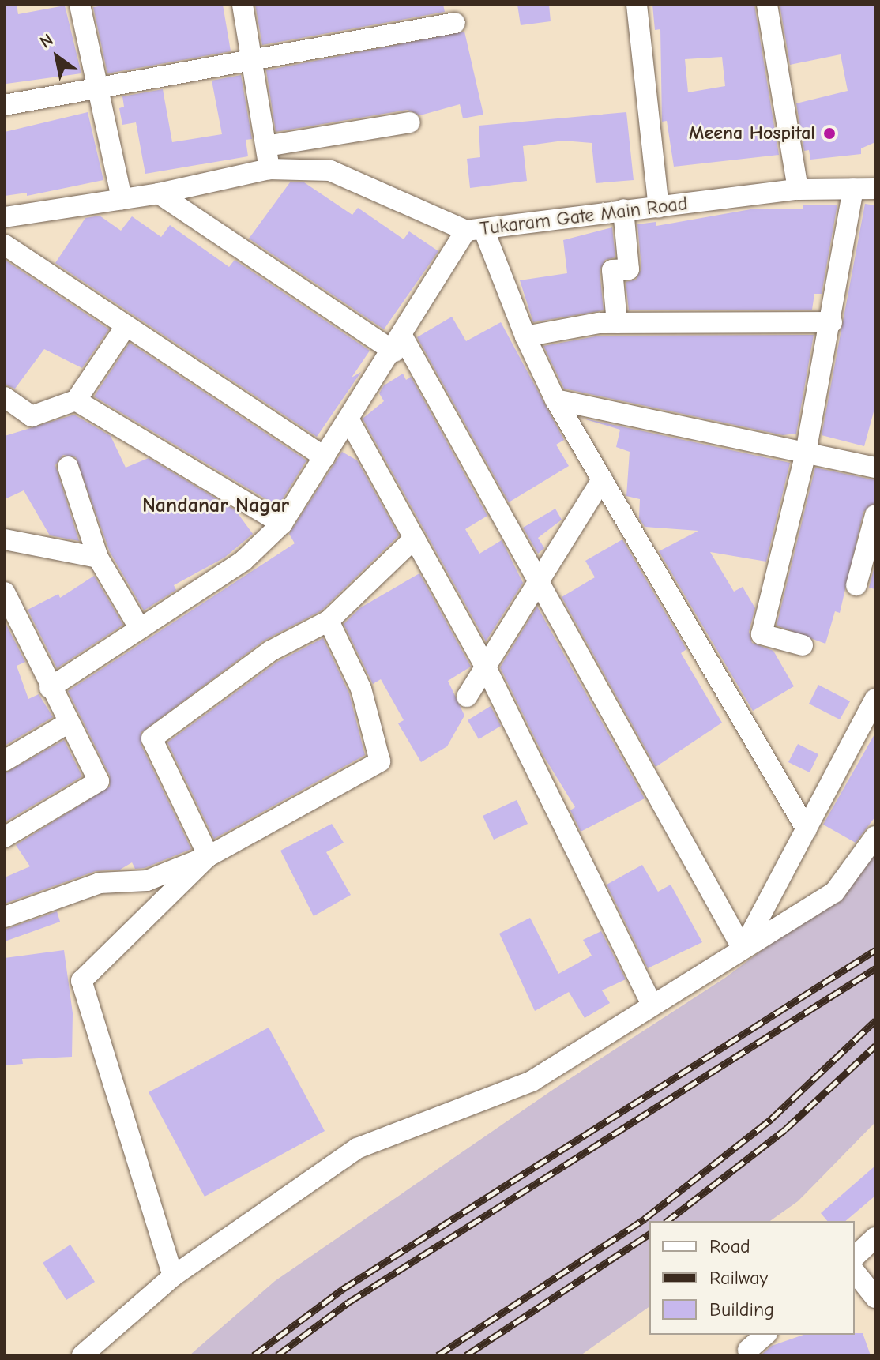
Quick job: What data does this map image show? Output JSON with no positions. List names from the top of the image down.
{
  "streets": {
    "street": ["Tukaram Gate Main Road"]
  },
  "districts": ["Nandanar Nagar"],
  "places": ["Meena Hospital"],
  "legend": ["Road", "Railway", "Building"],
  "north": "top left"
}
